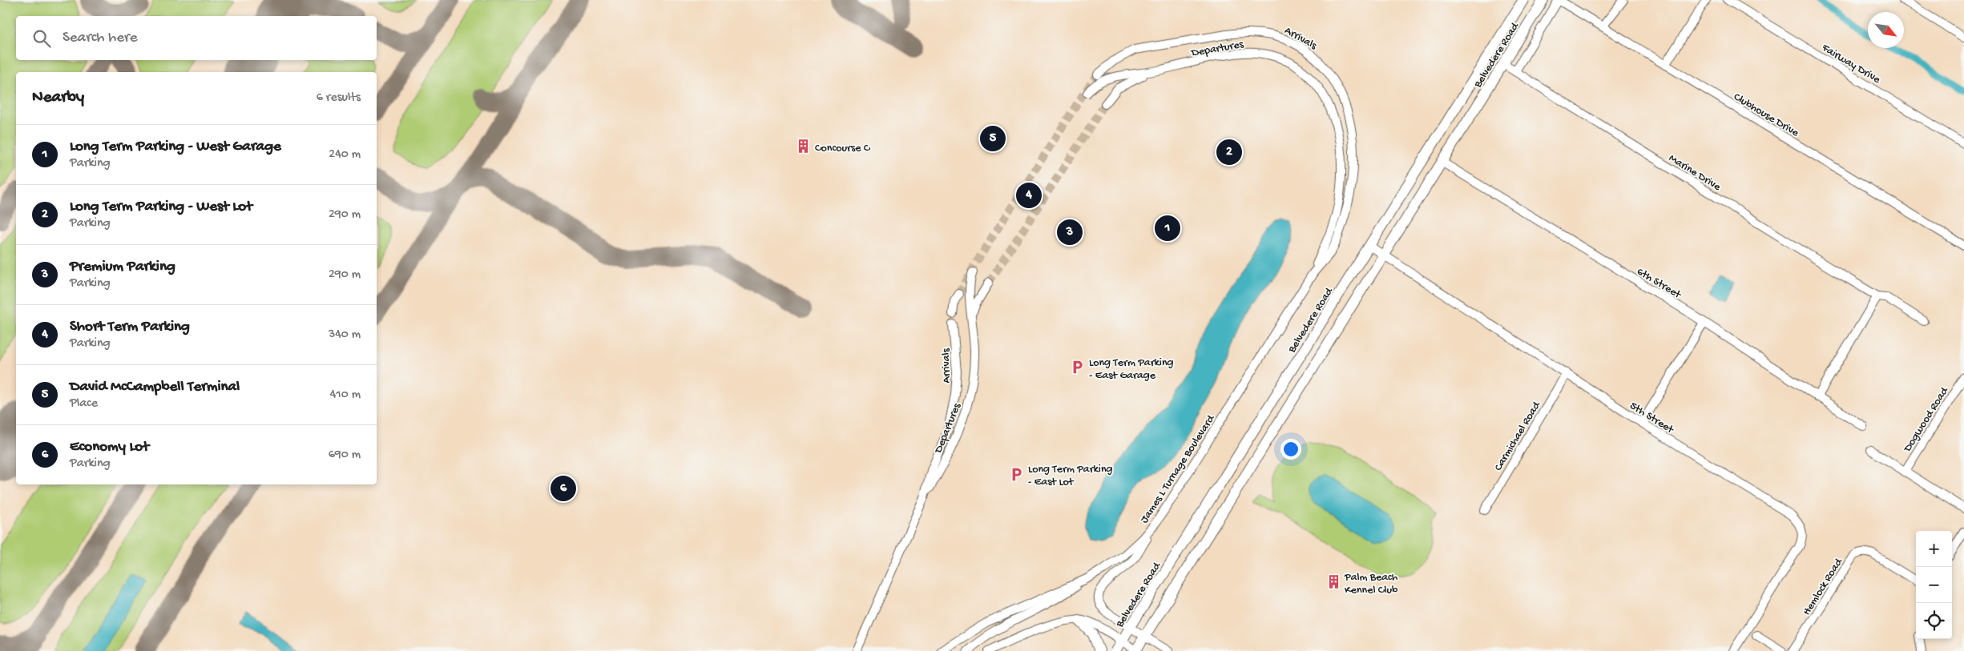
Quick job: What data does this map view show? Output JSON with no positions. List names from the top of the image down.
{
  "streets": {
    "main road": ["Belvedere Road"],
    "street": [
      "Arrivals",
      "Departures",
      "Fairway Drive",
      "Clubhouse Drive",
      "Marine Drive",
      "6th Street",
      "5th Street",
      "Dogwood Road",
      "Carmichael Road",
      "James L Turnage Boulevard",
      "Hemlock Road"
    ]
  },
  "crossings": [
    ["Arrivals", "Departures"],
    ["Arrivals", "James L Turnage Boulevard"],
    ["Departures", "James L Turnage Boulevard"],
    ["Belvedere Road", "Marine Drive"],
    ["Belvedere Road", "6th Street"],
    ["Belvedere Road", "5th Street"],
    ["5th Street", "Carmichael Road"]
  ],
  "places": {
    "building": ["Concourse C", "Palm Beach Kennel Club"],
    "parking": ["Long Term Parking - East Garage", "Long Term Parking - East Lot"]
  },
  "north": "bottom right",
  "page": {
    "search": "Search here",
    "heading": ["Nearby", "6 results"],
    "pins": [
      "5",
      "2",
      "4",
      "1",
      "3",
      "6"
    ],
    "list": [
      {
        "mark": "1",
        "name": "Long Term Parking - West Garage",
        "note": "Parking",
        "value": "240 m"
      },
      {
        "mark": "2",
        "name": "Long Term Parking - West Lot",
        "note": "Parking",
        "value": "290 m"
      },
      {
        "mark": "3",
        "name": "Premium Parking",
        "note": "Parking",
        "value": "290 m"
      },
      {
        "mark": "4",
        "name": "Short Term Parking",
        "note": "Parking",
        "value": "340 m"
      },
      {
        "mark": "5",
        "name": "David McCampbell Terminal",
        "note": "Place",
        "value": "410 m"
      },
      {
        "mark": "6",
        "name": "Economy Lot",
        "note": "Parking",
        "value": "690 m"
      }
    ],
    "map_buttons": ["+", "−"]
  }
}
